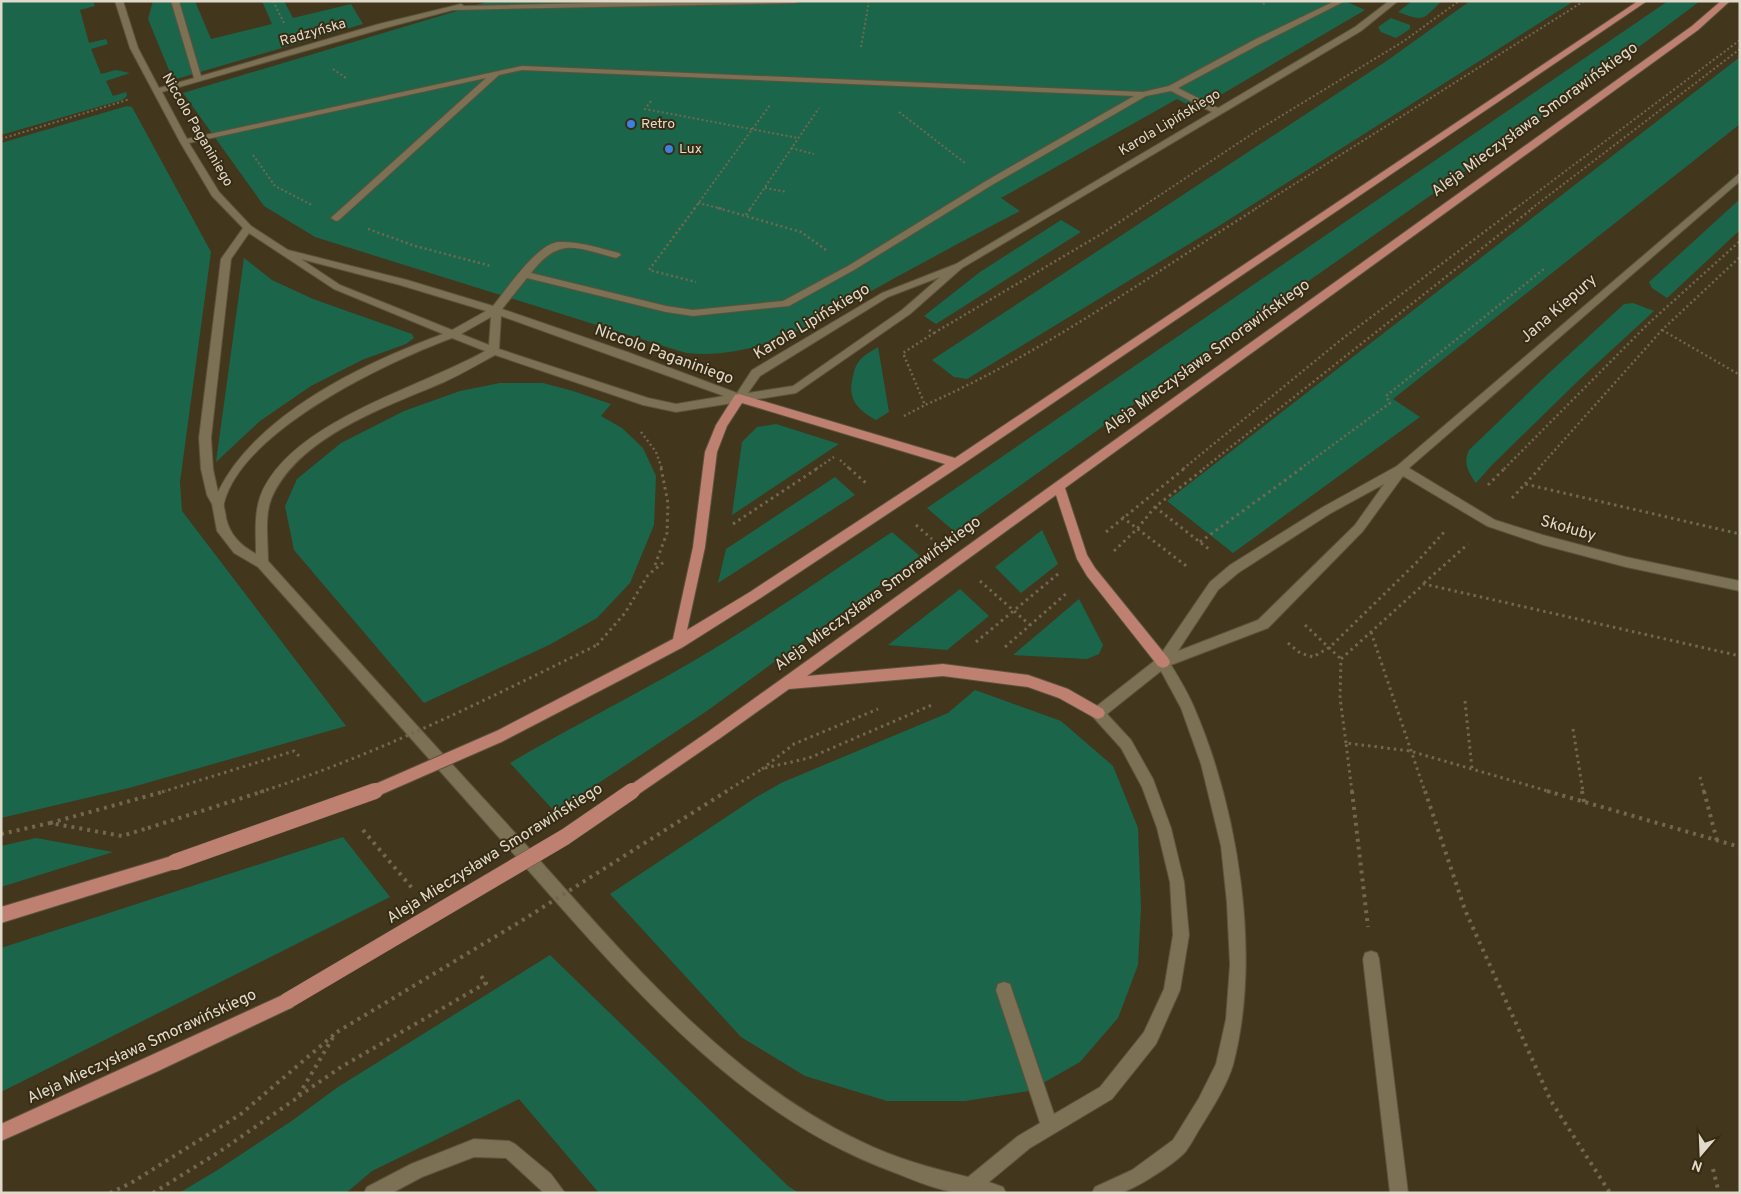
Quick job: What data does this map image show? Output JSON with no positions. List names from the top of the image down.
{
  "streets": {
    "main road": ["Aleja Mieczysława Smorawińskiego"],
    "street": [
      "Radzyńska",
      "Karola Lipińskiego",
      "Niccolo Paganiniego",
      "Jana Kiepury",
      "Skołuby"
    ]
  },
  "crossings": [
    ["Radzyńska", "Niccolo Paganiniego"],
    ["Karola Lipińskiego", "Niccolo Paganiniego"],
    ["Jana Kiepury", "Skołuby"]
  ],
  "places": ["Retro", "Lux"],
  "north": "bottom"
}
